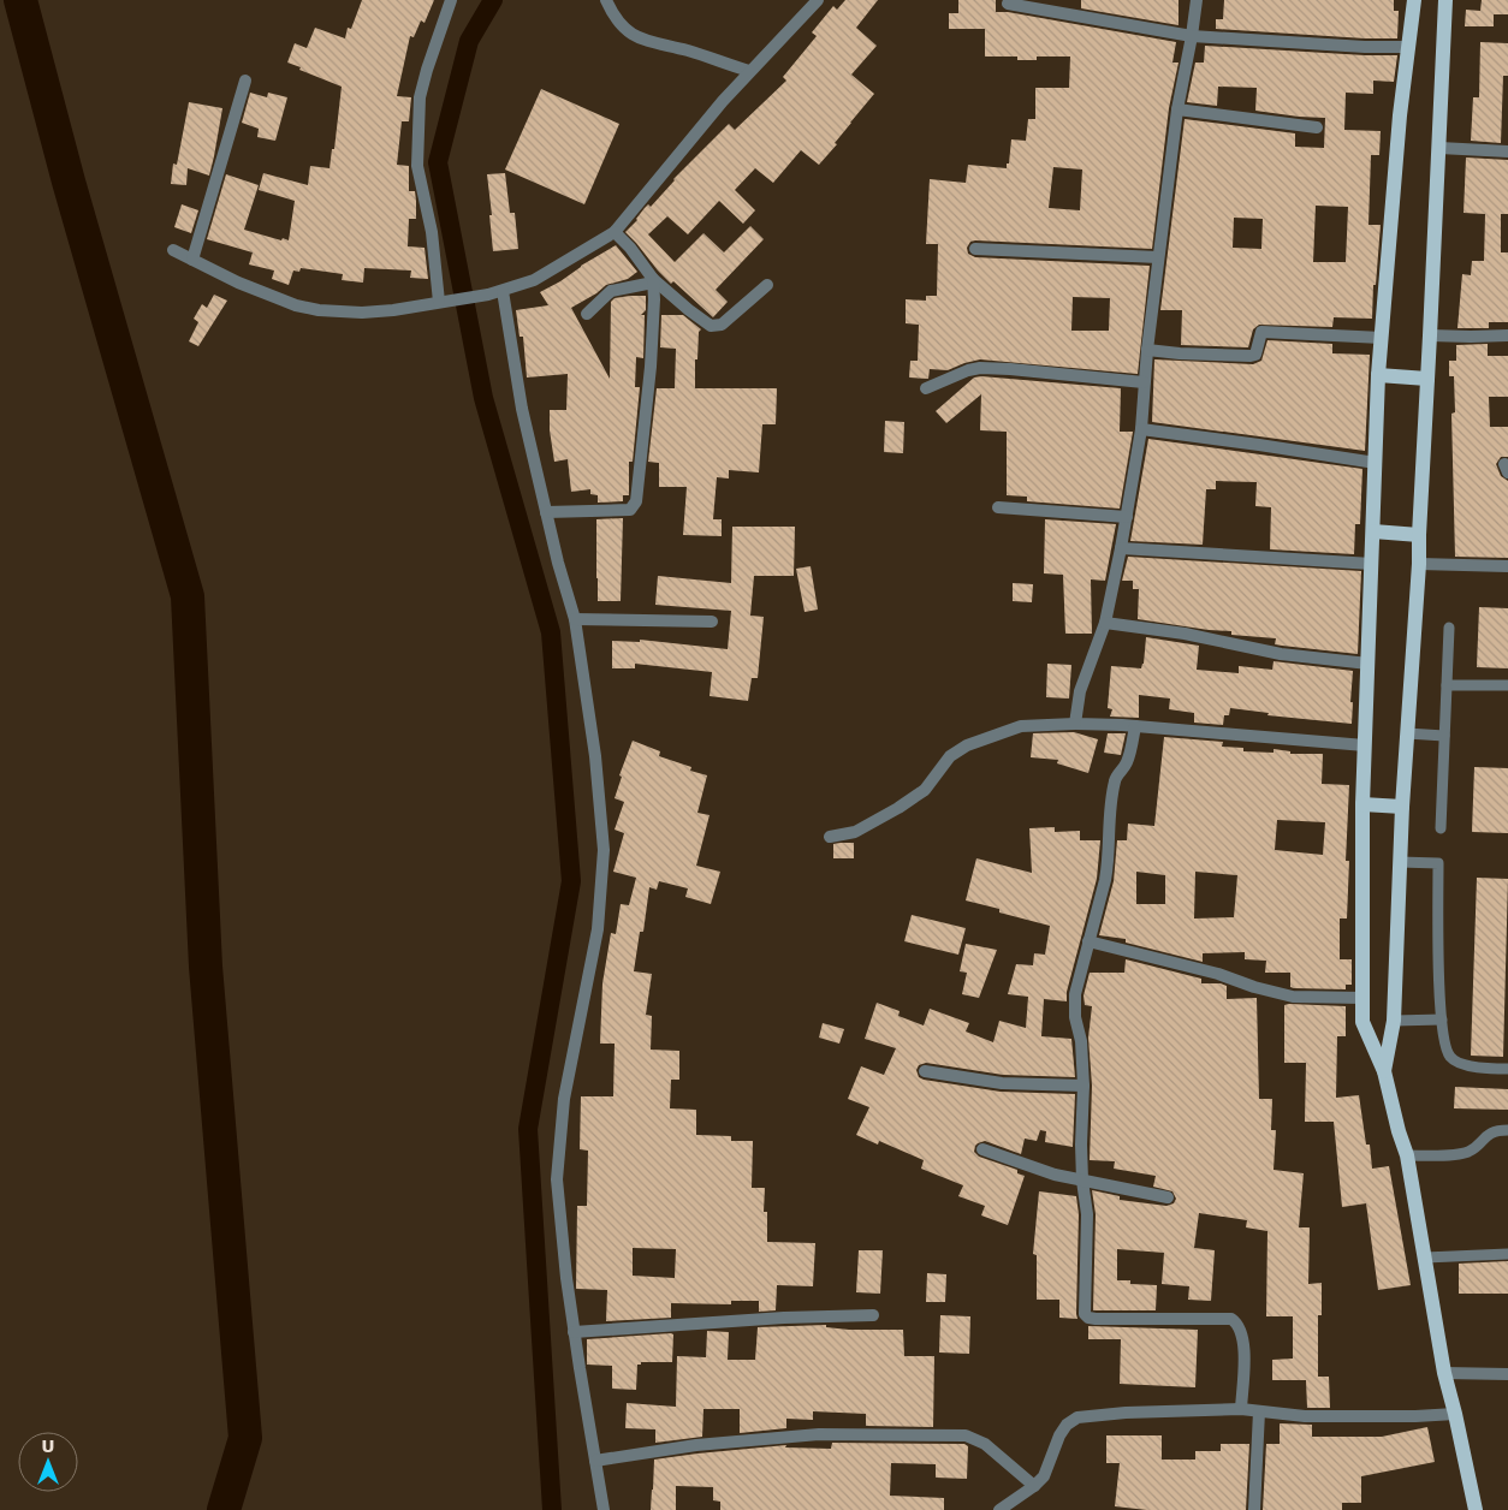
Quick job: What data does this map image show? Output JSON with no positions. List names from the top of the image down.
{
  "north": "top"
}
